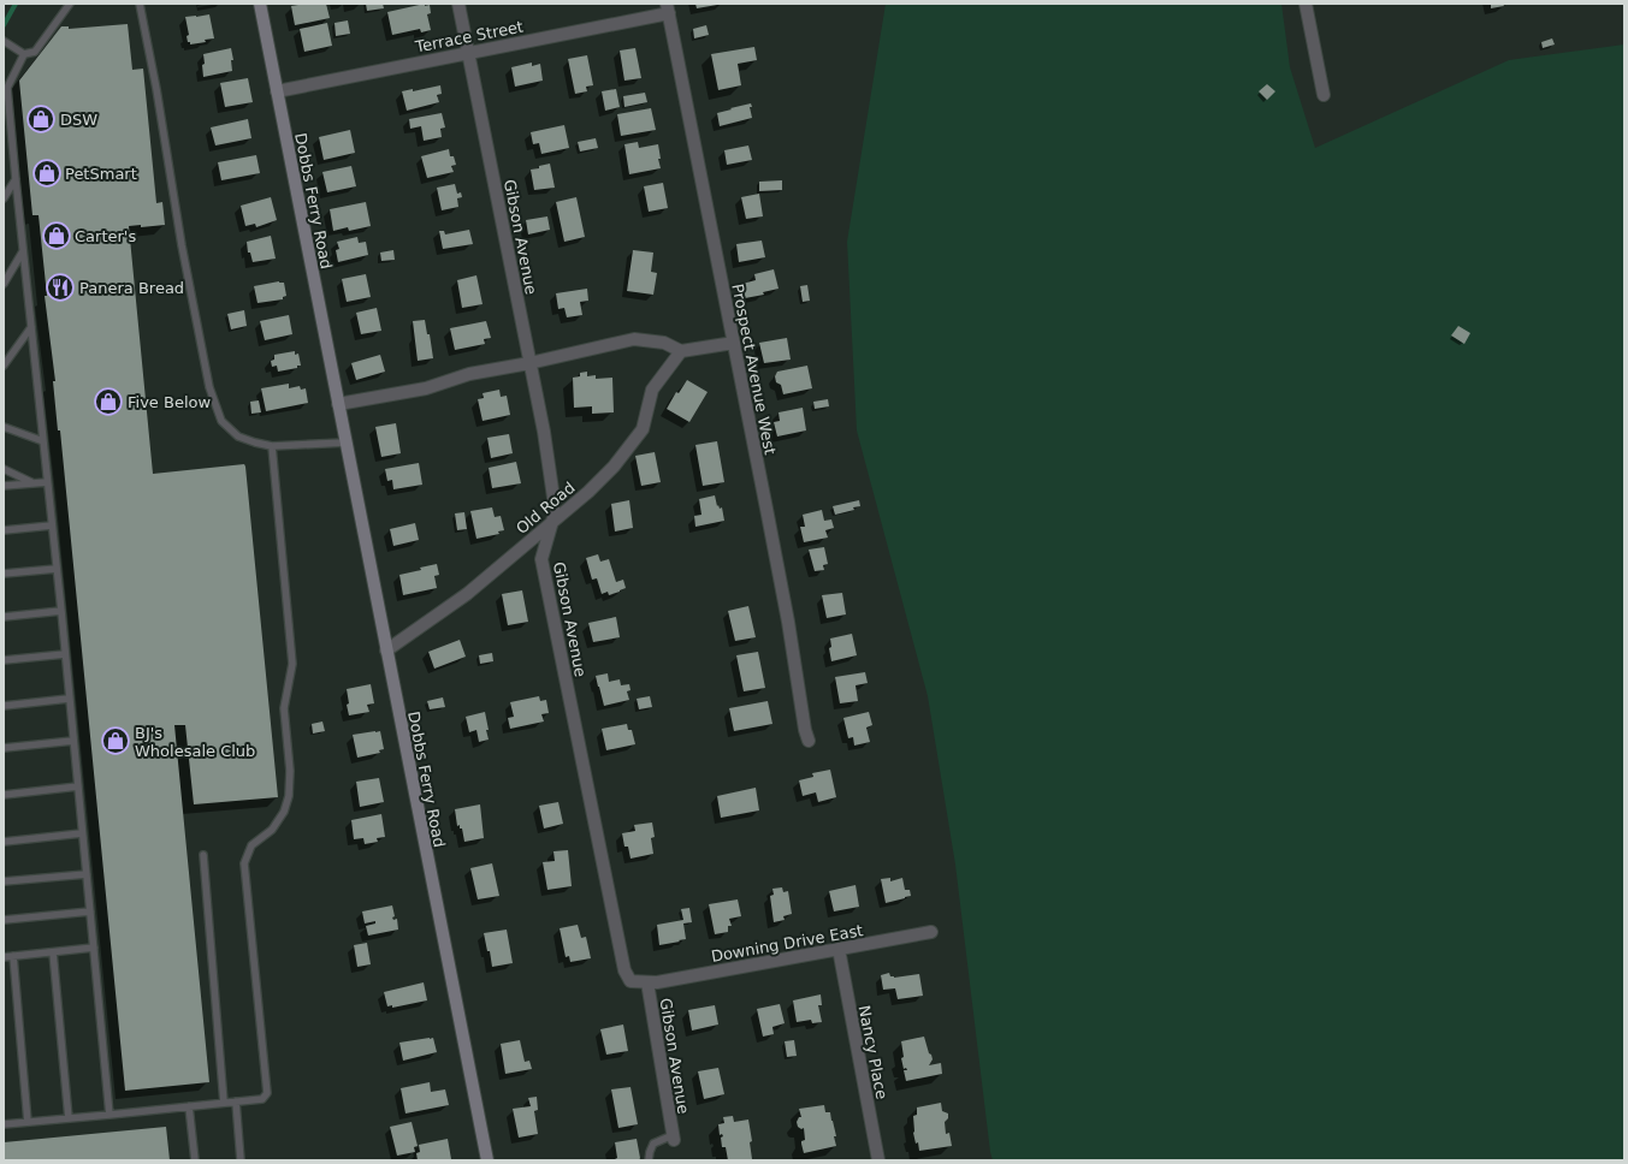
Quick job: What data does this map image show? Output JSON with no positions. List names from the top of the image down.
{
  "streets": {
    "main road": ["Dobbs Ferry Road"],
    "street": [
      "Terrace Street",
      "Gibson Avenue",
      "Prospect Avenue West",
      "Old Road",
      "Downing Drive East",
      "Nancy Place"
    ]
  },
  "crossings": [
    ["Terrace Street", "Dobbs Ferry Road"],
    ["Terrace Street", "Gibson Avenue"],
    ["Terrace Street", "Prospect Avenue West"],
    ["Dobbs Ferry Road", "Old Road"],
    ["Gibson Avenue", "Old Road"],
    ["Gibson Avenue", "Downing Drive East"],
    ["Downing Drive East", "Nancy Place"]
  ],
  "places": {
    "shop": [
      "DSW",
      "PetSmart",
      "Carter's",
      "Five Below",
      "BJ's Wholesale Club"
    ],
    "restaurant": ["Panera Bread"]
  }
}
